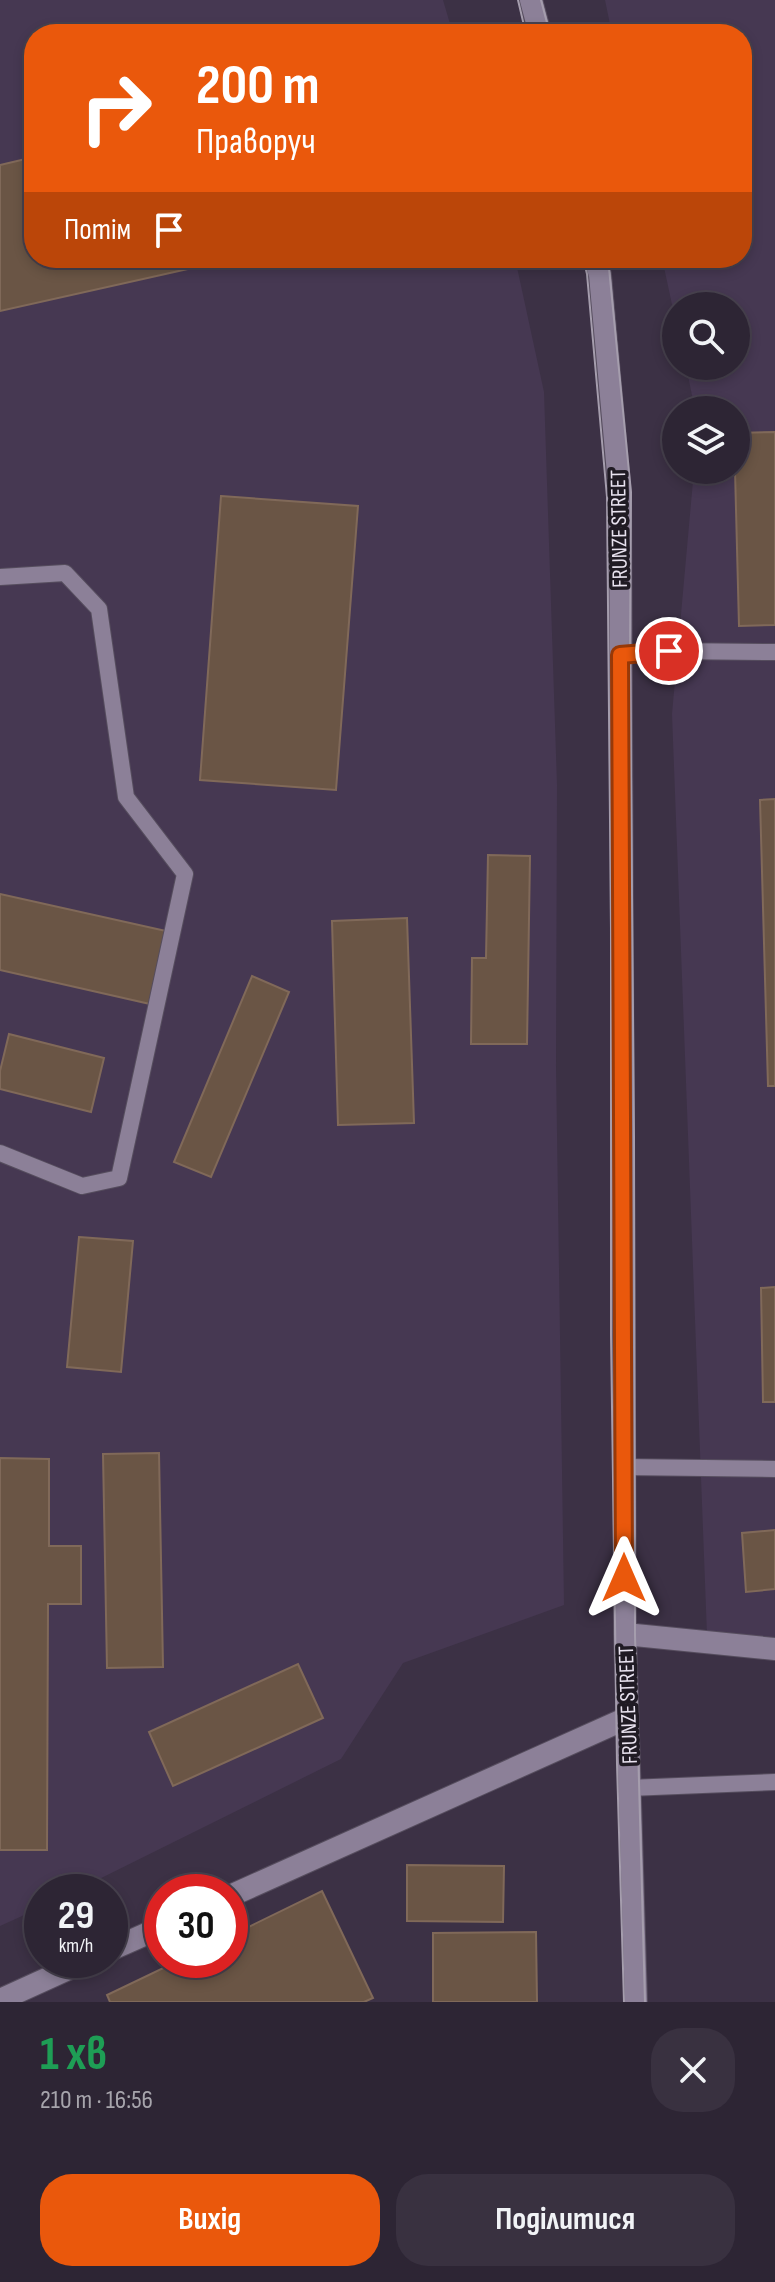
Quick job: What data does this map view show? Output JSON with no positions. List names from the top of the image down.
{
  "streets": {
    "street": ["FRUNZE STREET"]
  },
  "page": {
    "turn": ["200 m", "Праворуч"],
    "then": "Потім",
    "speed": "29 km/h",
    "limit": "30",
    "heading": ["1 хв", "210 m · 16:56"],
    "buttons": ["Вихід", "Поділитися"]
  }
}
